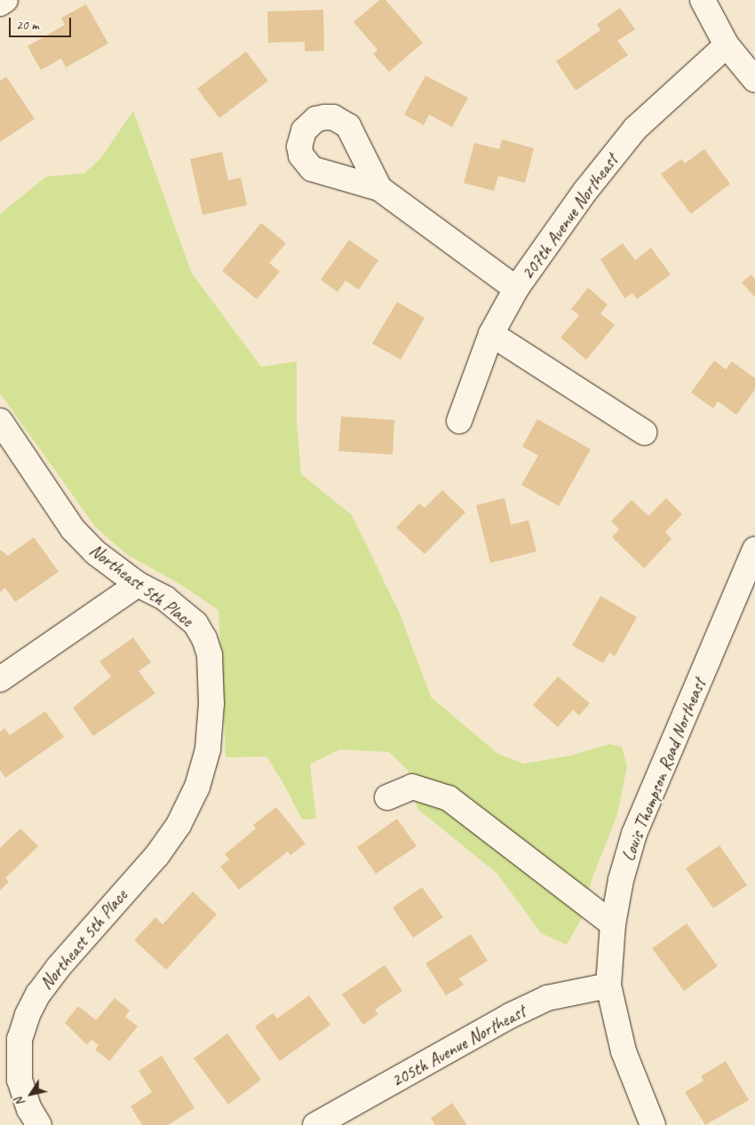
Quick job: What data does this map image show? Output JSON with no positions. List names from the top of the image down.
{
  "streets": {
    "street": [
      "207th Avenue Northeast",
      "Northeast 5th Place",
      "Louis Thompson Road Northeast",
      "205th Avenue Northeast"
    ]
  },
  "crossings": [
    ["Louis Thompson Road Northeast", "205th Avenue Northeast"]
  ],
  "scale_bar": "20 m",
  "north": "bottom left"
}
